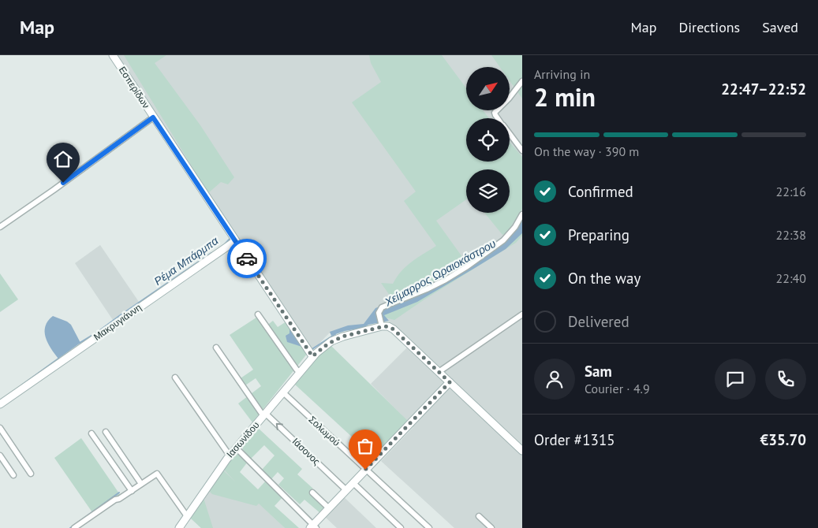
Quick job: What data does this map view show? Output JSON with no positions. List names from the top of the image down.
{
  "streets": {
    "street": [
      "Εσπερίδων",
      "Μακρυγιάννη",
      "Σολωμού",
      "Ιασωνίδου",
      "Ιάσονος"
    ]
  },
  "crossings": [
    ["Εσπερίδων", "Μακρυγιάννη"],
    ["Εσπερίδων", "Ιασωνίδου"],
    ["Σολωμού", "Ιασωνίδου"],
    ["Ιασωνίδου", "Ιάσονος"]
  ],
  "water": ["Ρέμα Μπάρμπα", "Χείμαρρος Ωραιοκάστρου"],
  "north": "top right",
  "page": {
    "header": "Map",
    "nav": ["Map", "Directions", "Saved"],
    "heading": ["2 min", "Arriving in", "22:47–22:52"],
    "panel": [
      "Sam",
      "Courier · 4.9",
      "Order #1315",
      "€35.70"
    ],
    "bar": "On the way · 390 m",
    "list": [
      ["Confirmed", "22:16"],
      ["Preparing", "22:38"],
      ["On the way", "22:40"],
      "Delivered"
    ]
  }
}
